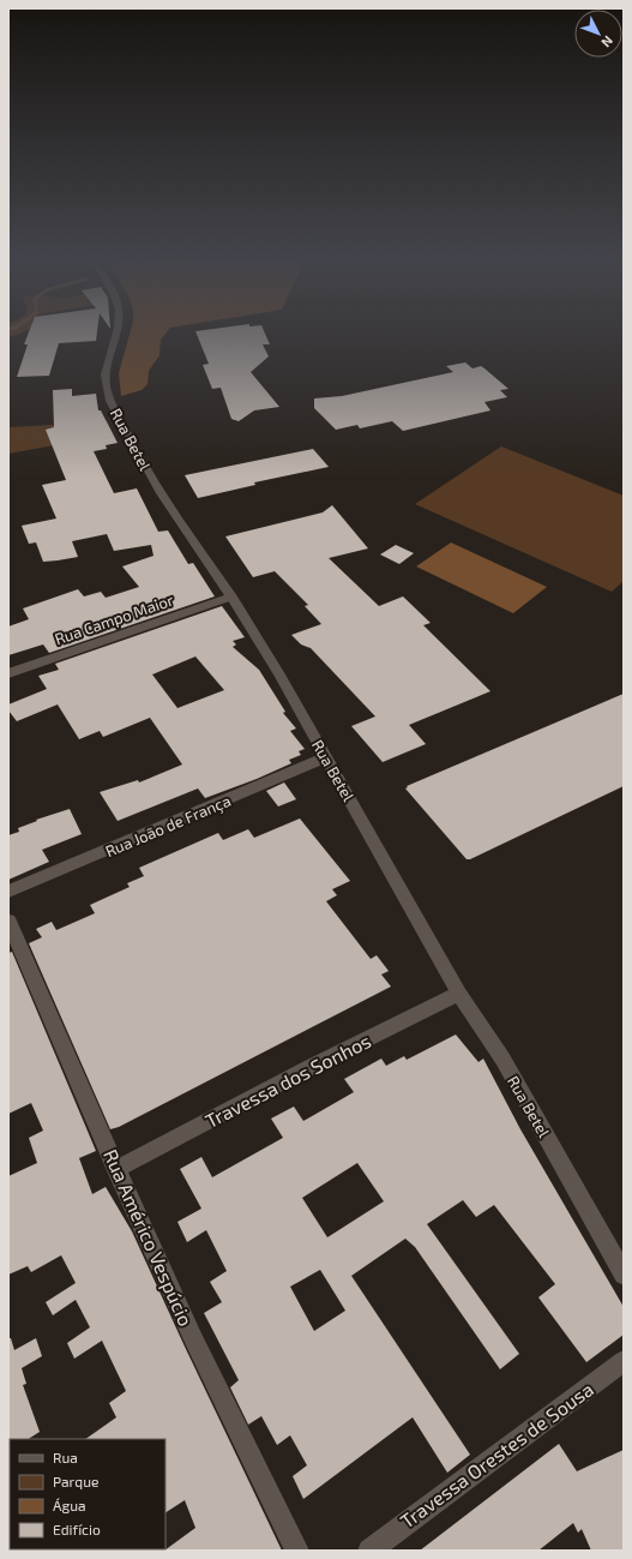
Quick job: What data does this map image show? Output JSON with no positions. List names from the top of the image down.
{
  "streets": {
    "street": [
      "Rua Betel",
      "Rua Campo Maior",
      "Rua João de França",
      "Travessa dos Sonhos",
      "Rua Américo Vespúcio",
      "Travessa Orestes de Sousa"
    ]
  },
  "crossings": [
    ["Rua Betel", "Rua Campo Maior"],
    ["Rua Betel", "Rua João de França"],
    ["Rua Betel", "Travessa dos Sonhos"],
    ["Travessa dos Sonhos", "Rua Américo Vespúcio"]
  ],
  "legend": [
    "Rua",
    "Parque",
    "Água",
    "Edifício"
  ],
  "north": "bottom right"
}
